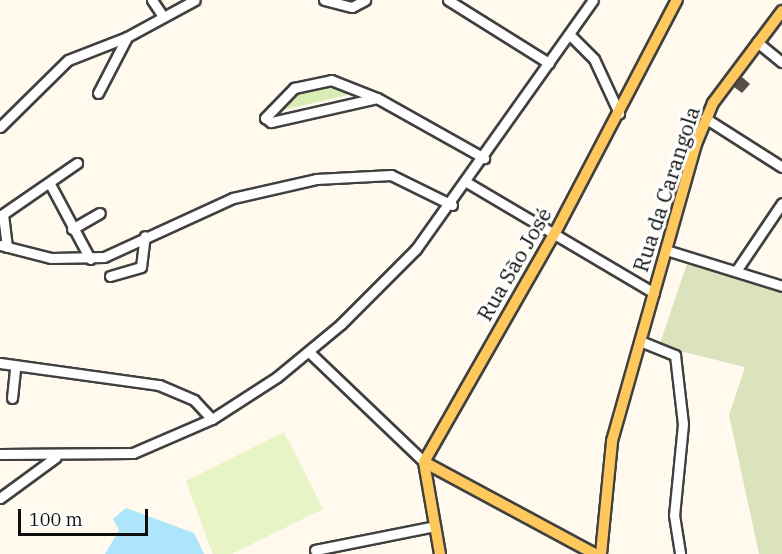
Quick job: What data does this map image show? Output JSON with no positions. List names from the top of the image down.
{
  "streets": {
    "main road": ["Rua da Carangola", "Rua São José"]
  },
  "scale_bar": "100 m"
}
